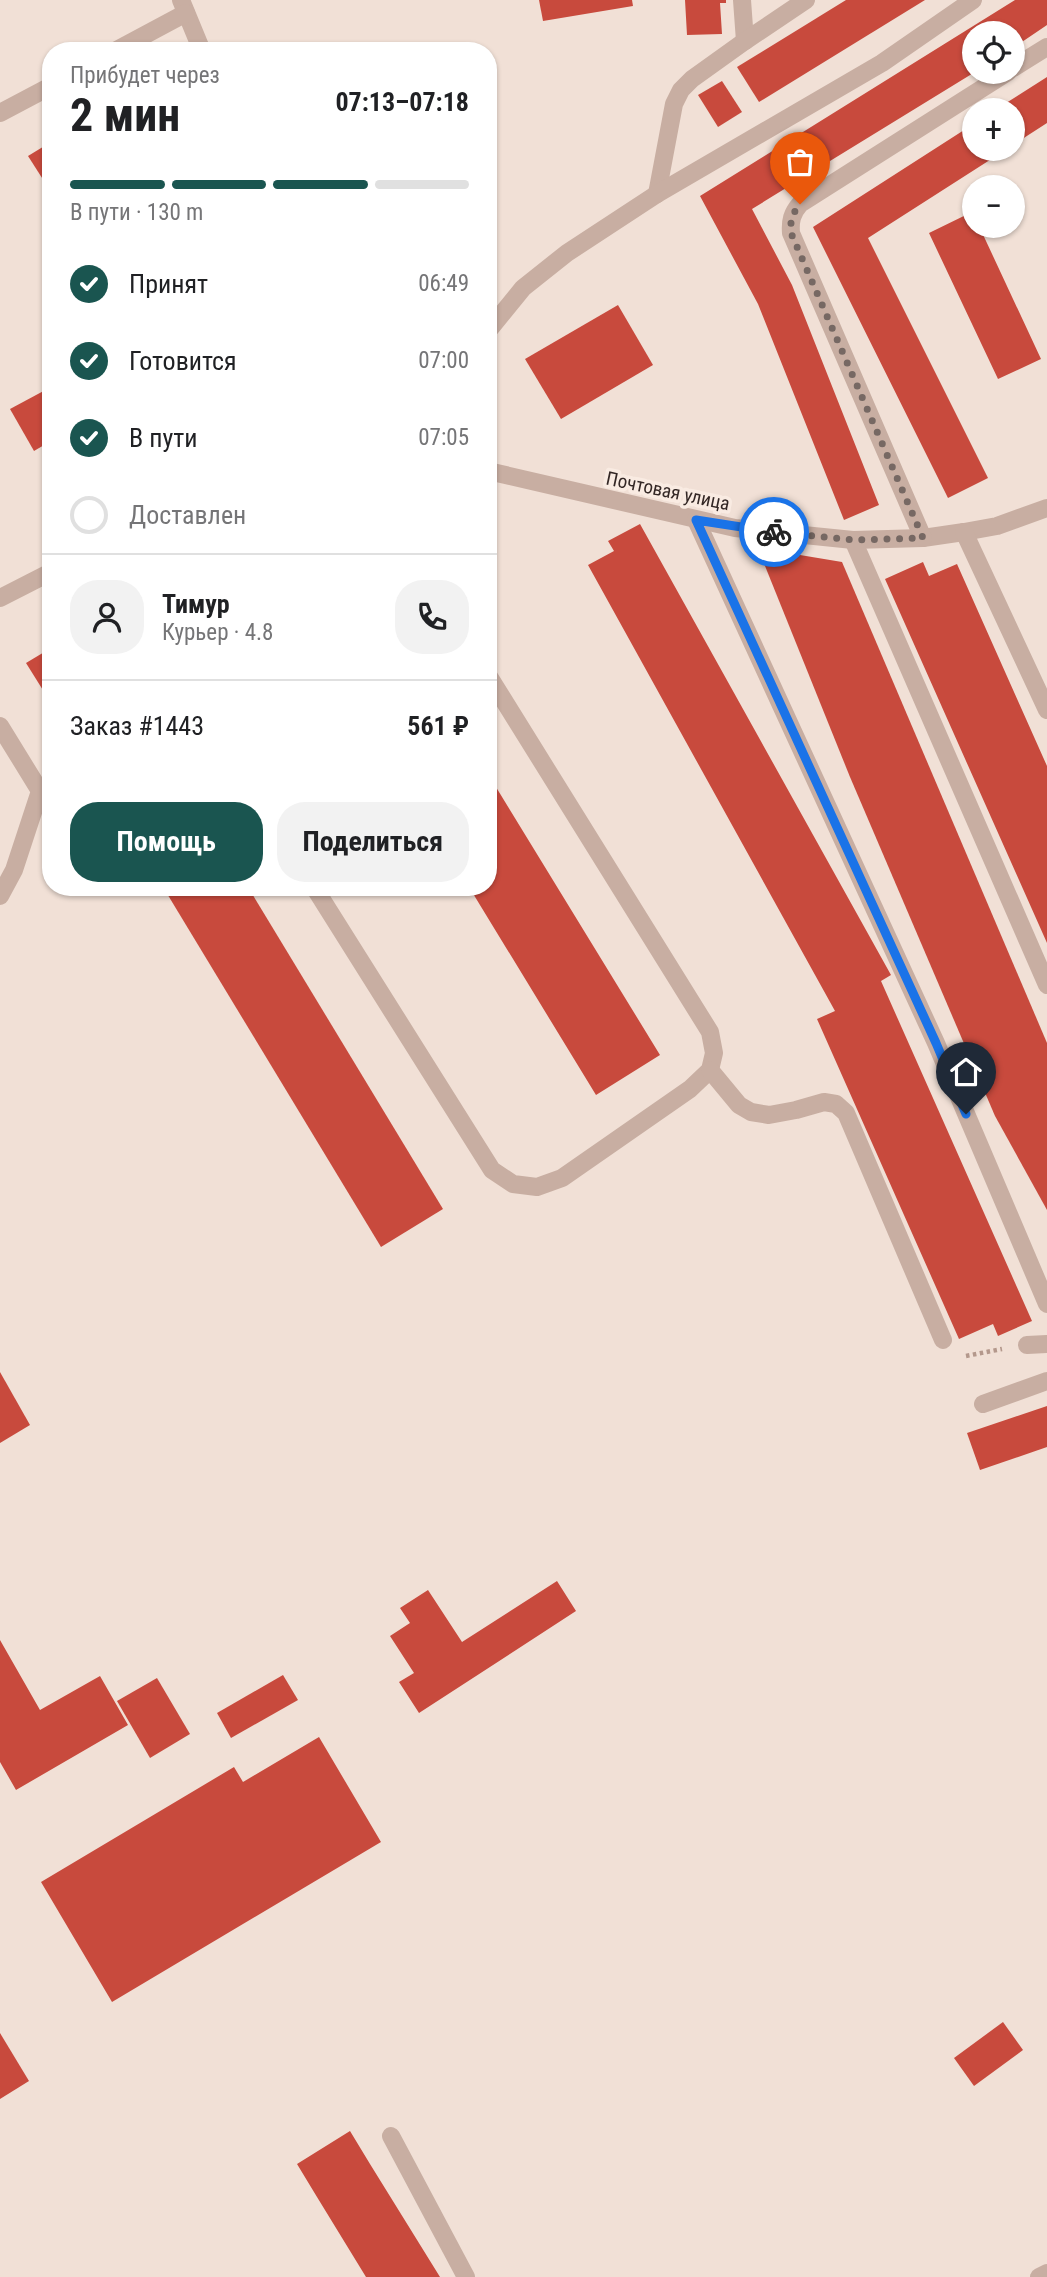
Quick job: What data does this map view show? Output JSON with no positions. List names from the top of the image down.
{
  "streets": {
    "street": ["Почтовая улица"]
  },
  "page": {
    "map_buttons": ["+", "−"],
    "heading": ["2 мин", "Прибудет через", "07:13–07:18"],
    "panel": [
      "Тимур",
      "Курьер · 4.8",
      "Заказ #1443",
      "561 ₽"
    ],
    "bar": "В пути · 130 m",
    "list": [
      ["Принят", "06:49"],
      ["Готовится", "07:00"],
      ["В пути", "07:05"],
      "Доставлен"
    ],
    "buttons": ["Помощь", "Поделиться"]
  }
}
